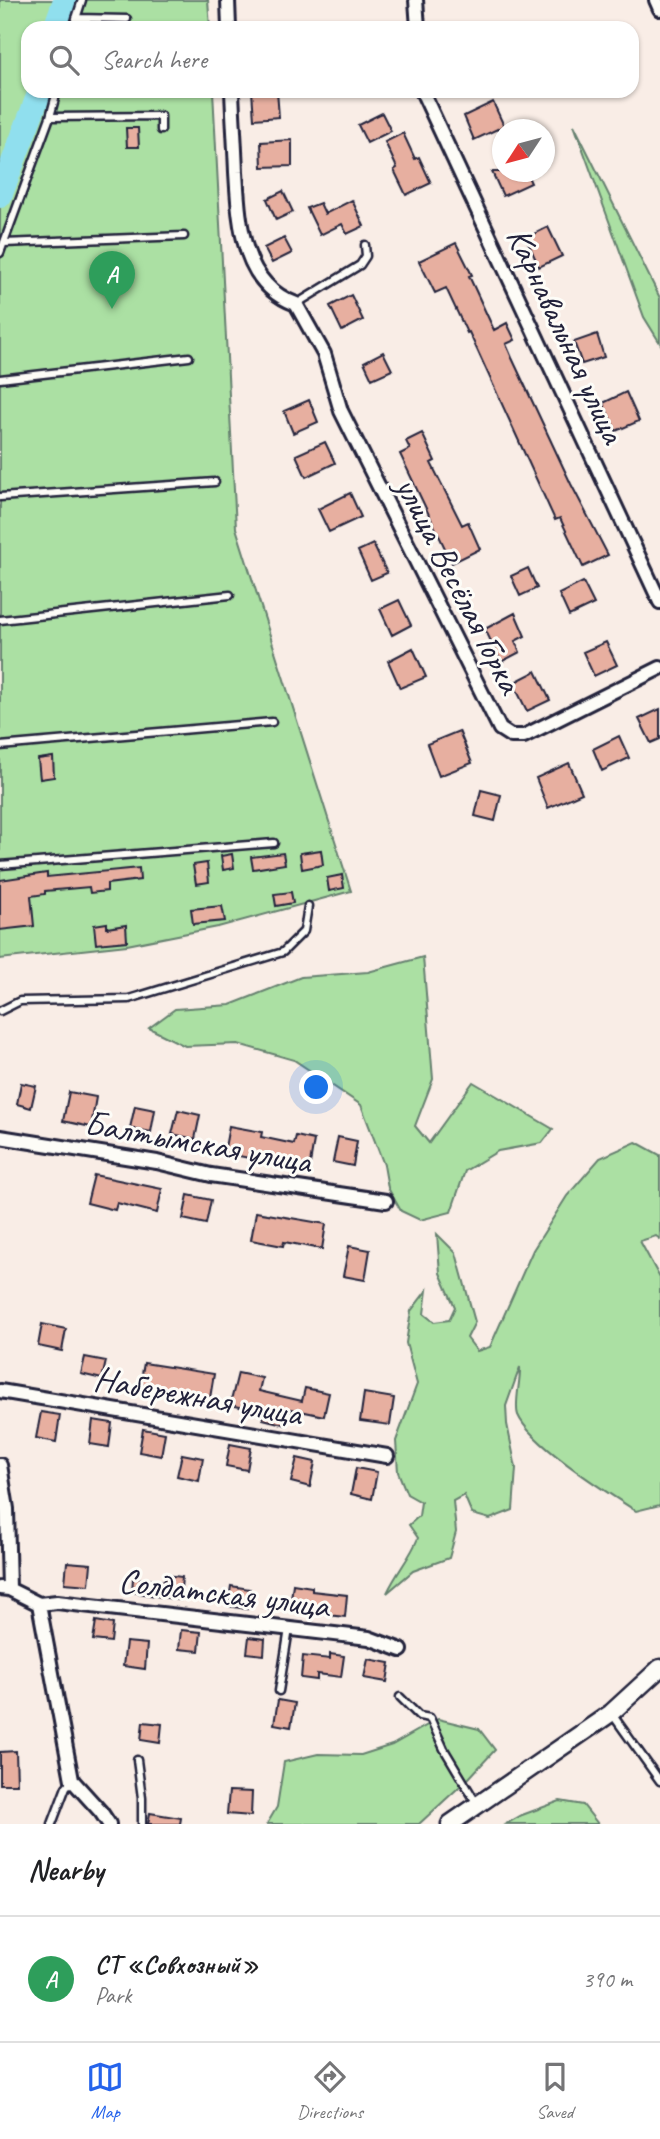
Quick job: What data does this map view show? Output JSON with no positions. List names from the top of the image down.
{
  "streets": {
    "street": [
      "Карнавальная улица",
      "улица Весёлая Горка",
      "Балтымская улица",
      "Набережная улица",
      "Солдатская улица"
    ]
  },
  "north": "bottom left",
  "page": {
    "search": "Search here",
    "pins": "A",
    "heading": "Nearby",
    "list": [
      {
        "mark": "A",
        "name": "СТ «Совхозный»",
        "note": "Park",
        "value": "390 m"
      }
    ],
    "nav": ["Map", "Directions", "Saved"]
  }
}
